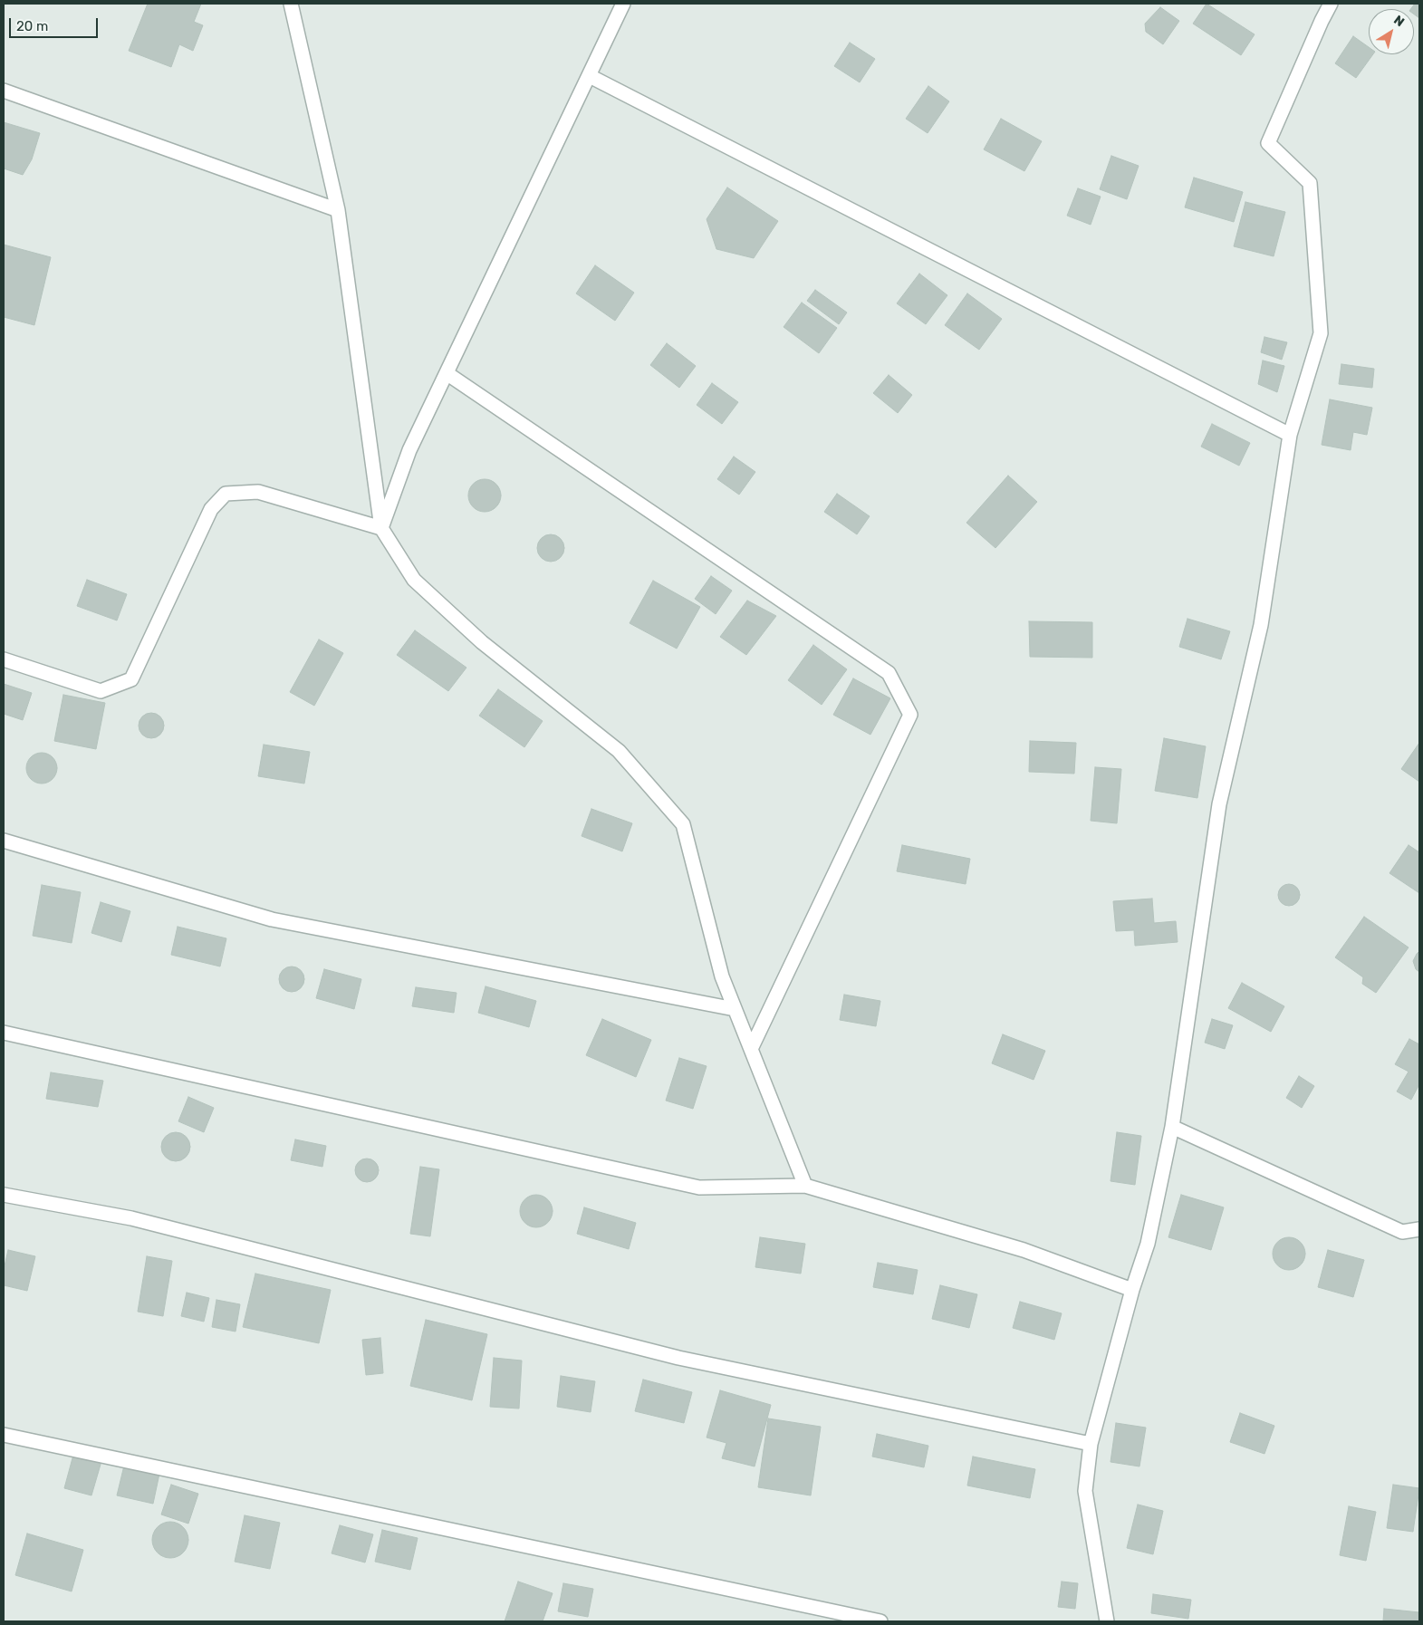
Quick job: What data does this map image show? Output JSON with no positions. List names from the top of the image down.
{
  "scale_bar": "20 m",
  "north": "top right"
}
